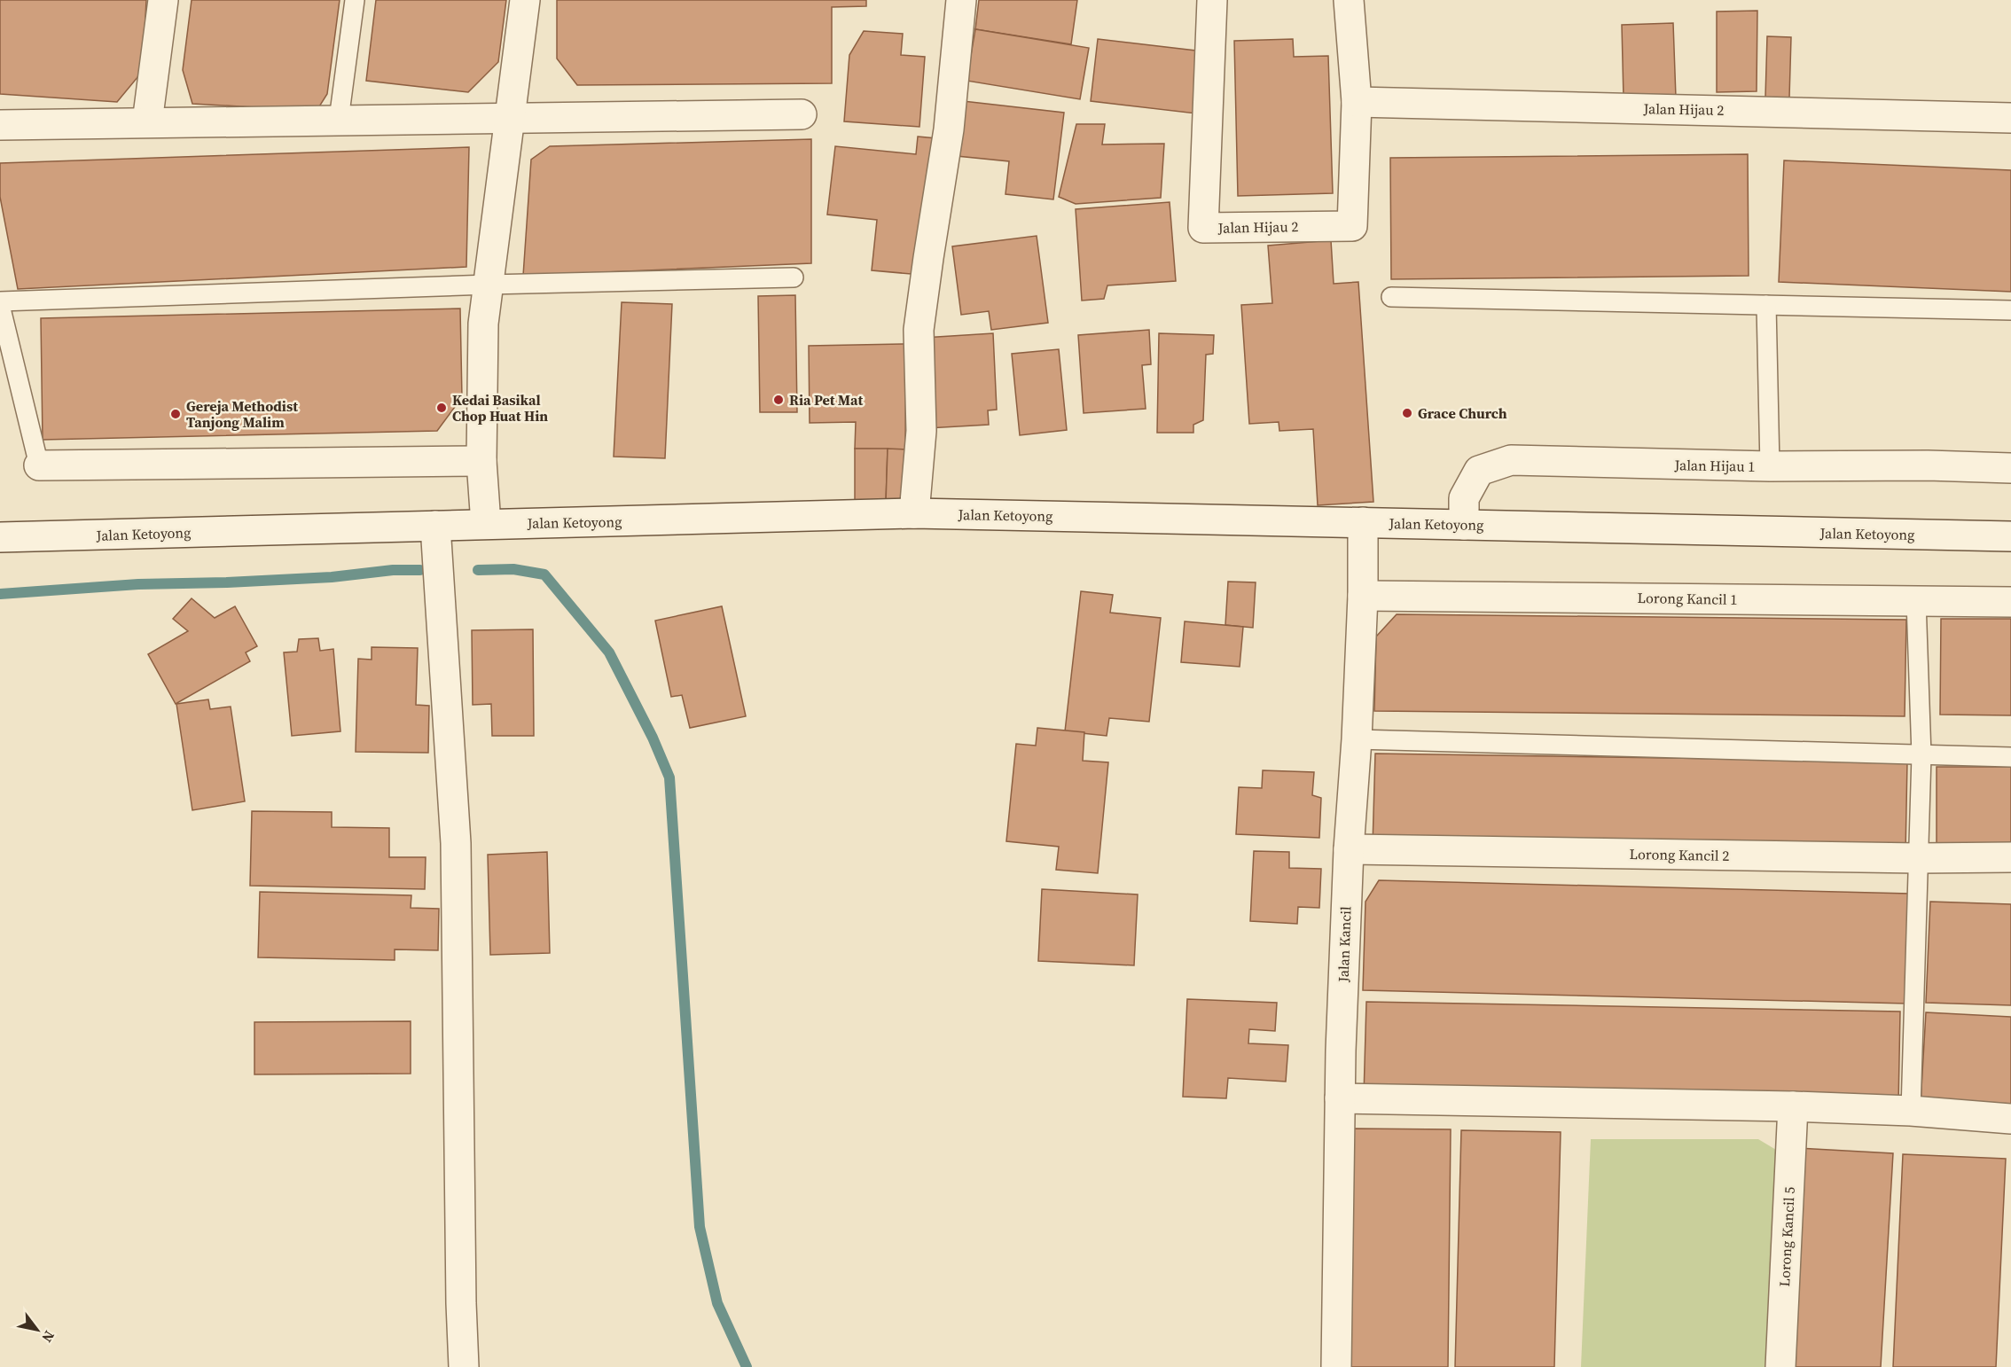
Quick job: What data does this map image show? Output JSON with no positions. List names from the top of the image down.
{
  "streets": {
    "street": [
      "Jalan Hijau 2",
      "Jalan Hijau 1",
      "Jalan Ketoyong",
      "Lorong Kancil 1",
      "Lorong Kancil 2",
      "Jalan Kancil",
      "Lorong Kancil 5"
    ]
  },
  "crossings": [
    ["Jalan Hijau 1", "Jalan Ketoyong"],
    ["Jalan Ketoyong", "Jalan Kancil"],
    ["Lorong Kancil 1", "Jalan Kancil"],
    ["Lorong Kancil 2", "Jalan Kancil"]
  ],
  "places": [
    "Ria Pet Mat",
    "Kedai Basikal Chop Huat Hin",
    "Grace Church",
    "Gereja Methodist Tanjong Malim"
  ],
  "north": "bottom right"
}
